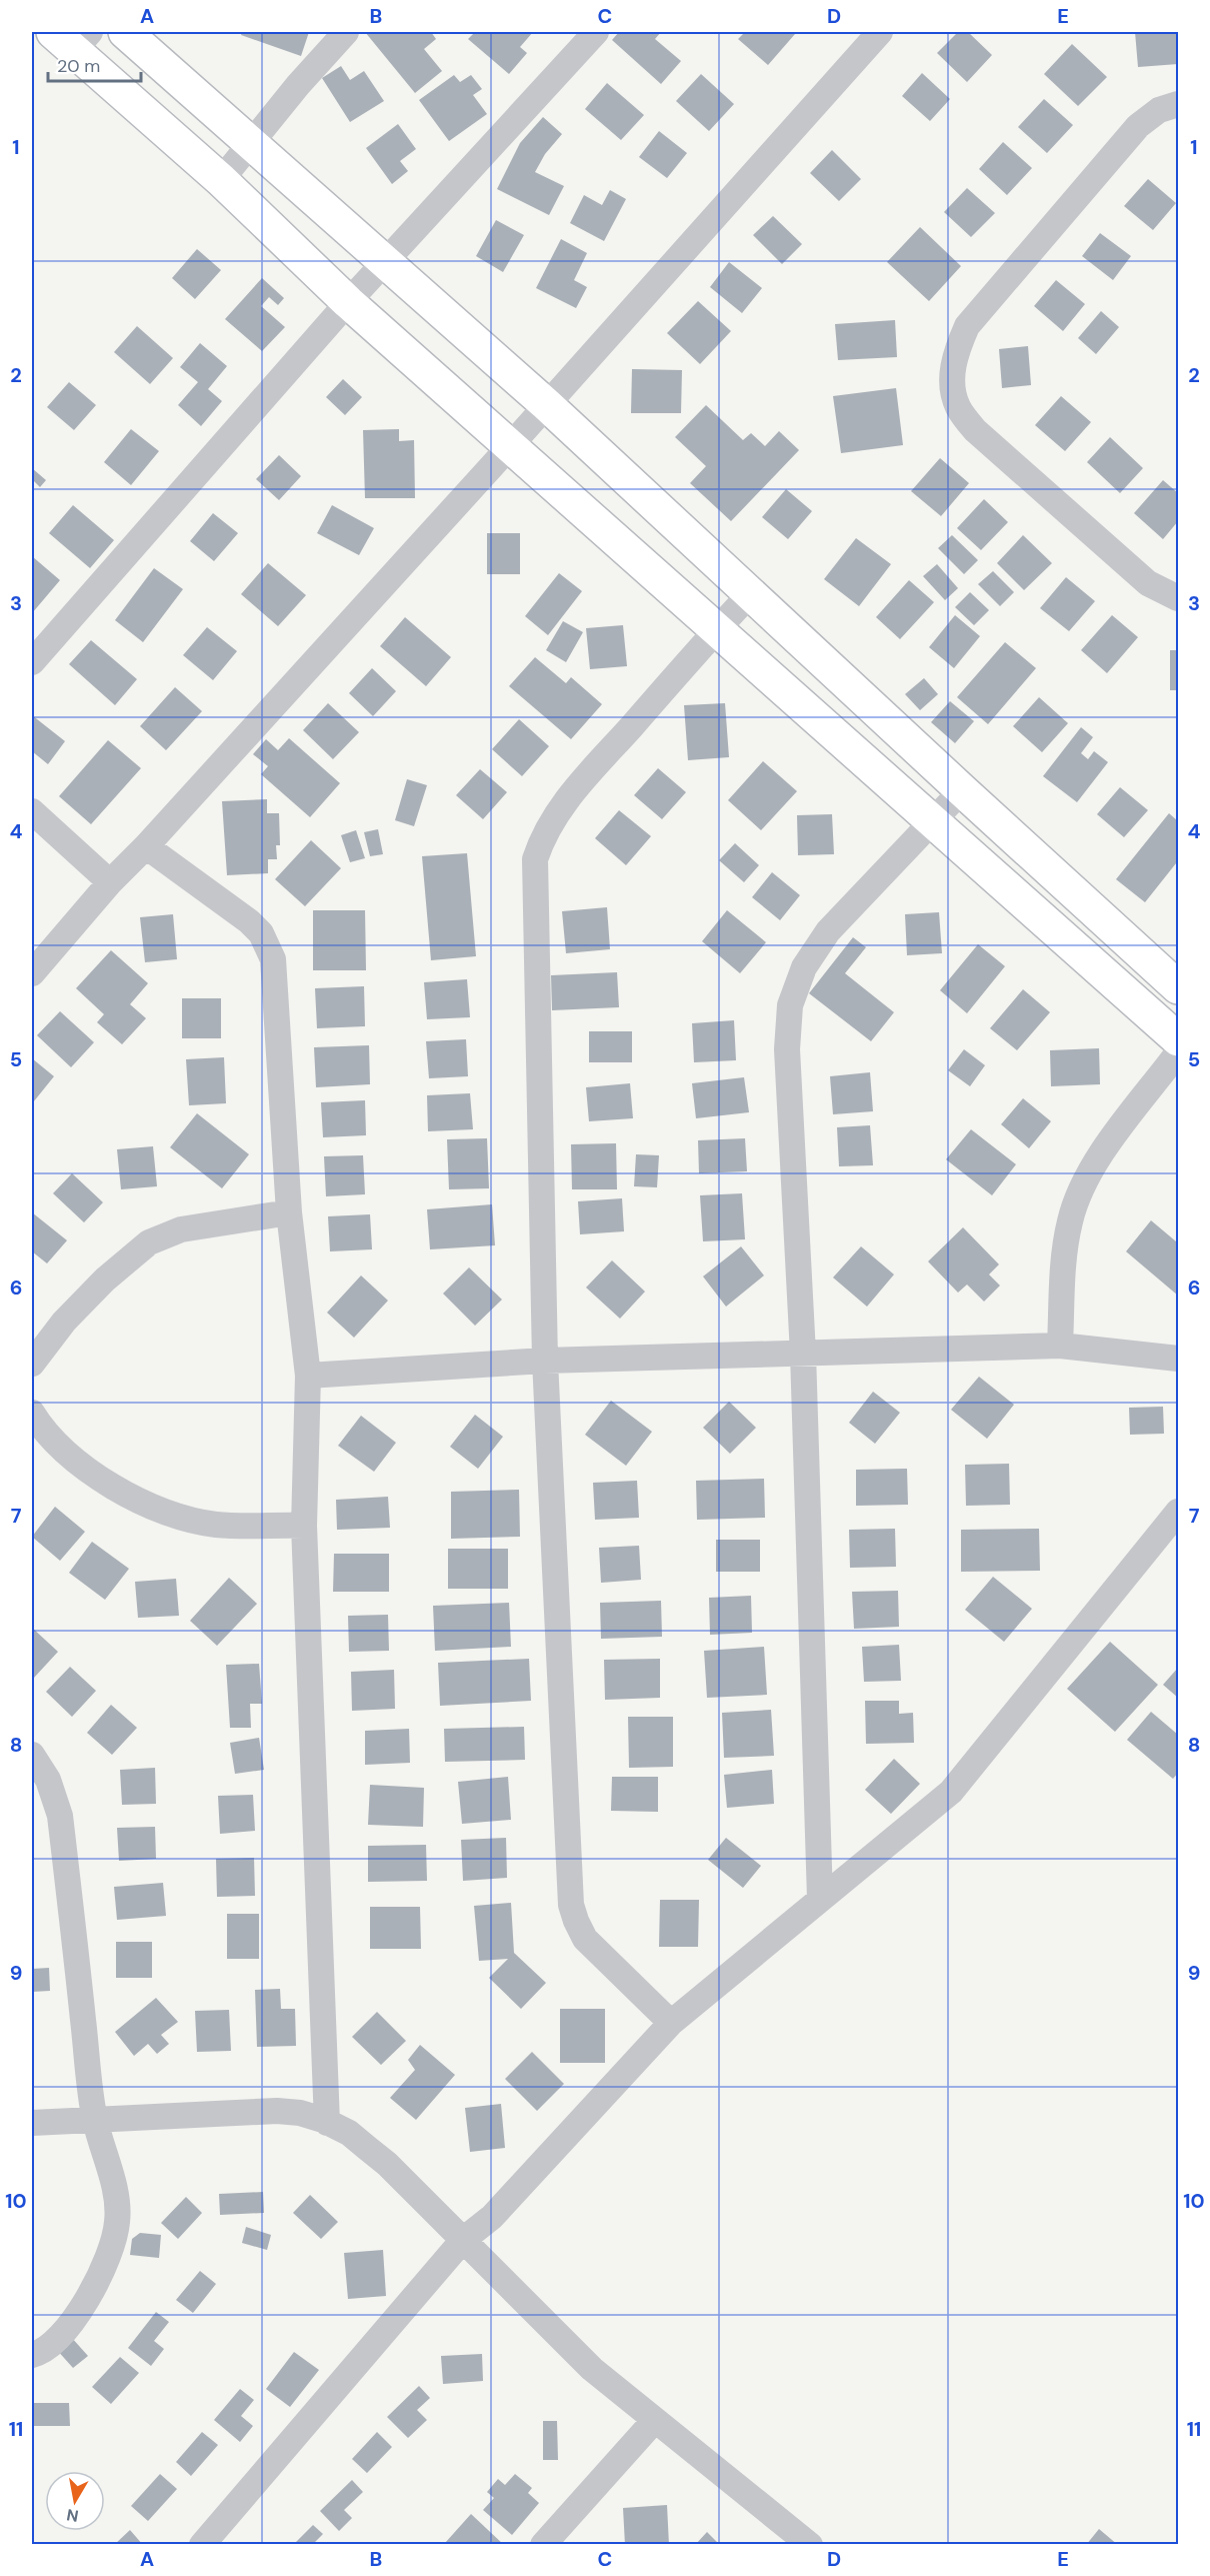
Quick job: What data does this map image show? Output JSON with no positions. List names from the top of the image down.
{
  "scale_bar": "20 m",
  "north": "bottom",
  "grid": {
    "columns": [
      "A",
      "B",
      "C",
      "D",
      "E"
    ],
    "rows": [
      "1",
      "2",
      "3",
      "4",
      "5",
      "6",
      "7",
      "8",
      "9",
      "10",
      "11"
    ]
  }
}
